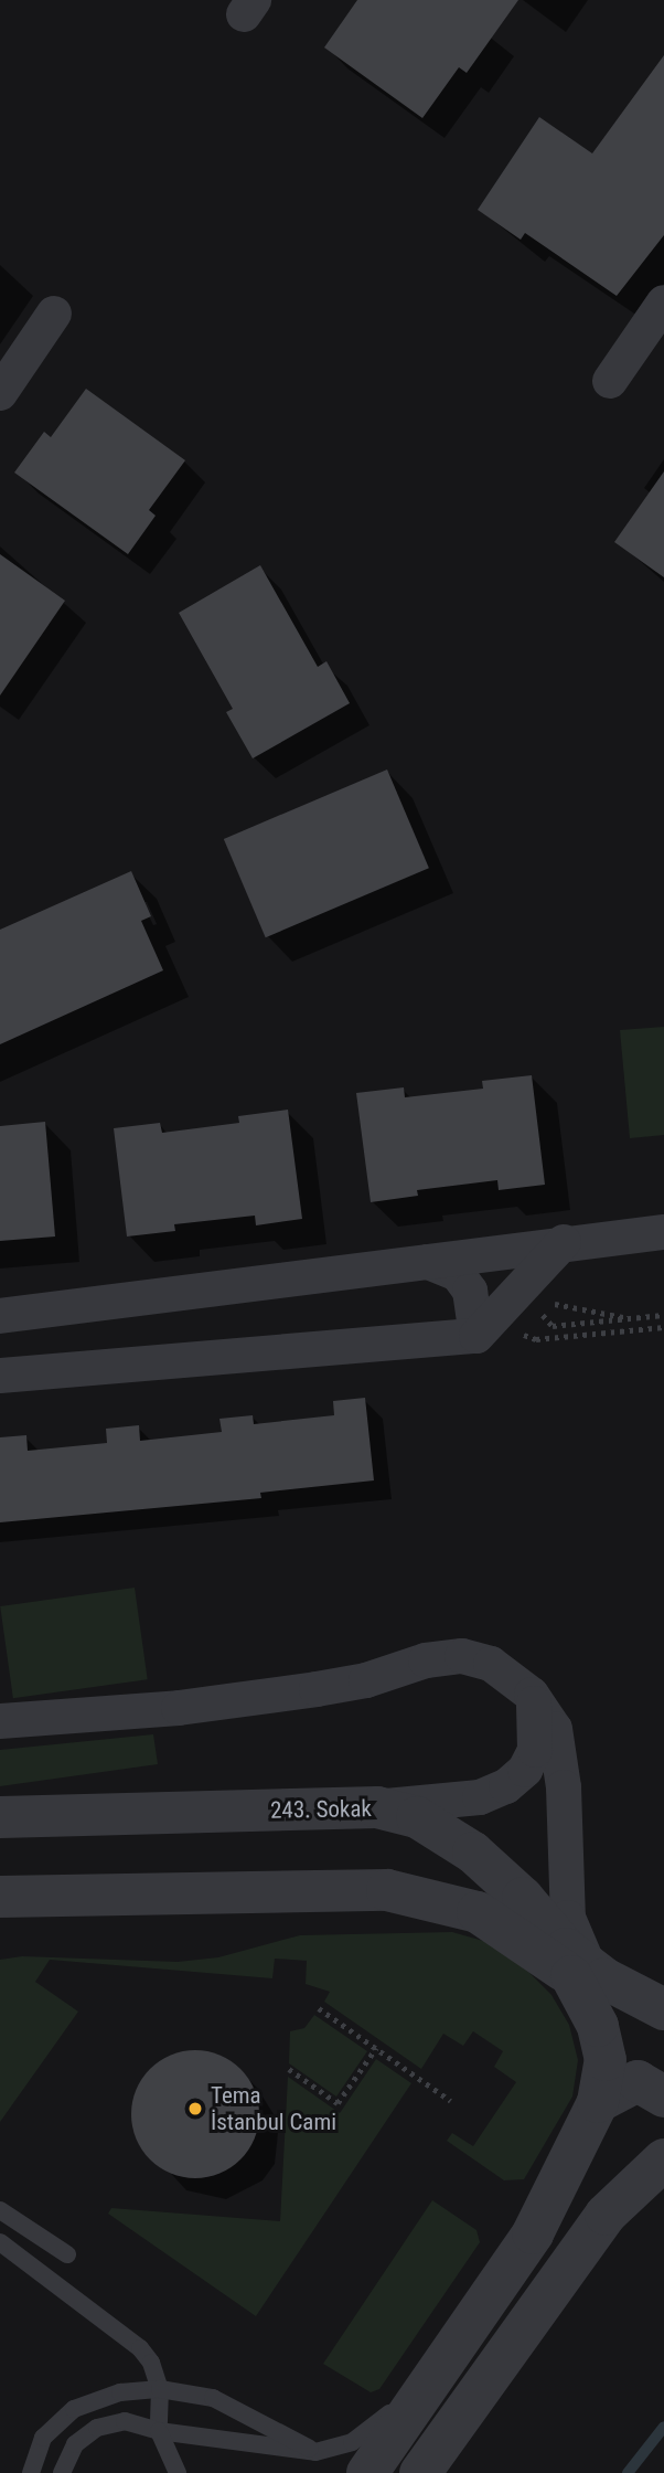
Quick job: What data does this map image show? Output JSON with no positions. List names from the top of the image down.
{
  "streets": {
    "street": ["243. Sokak"]
  },
  "places": ["Tema İstanbul Cami"]
}
